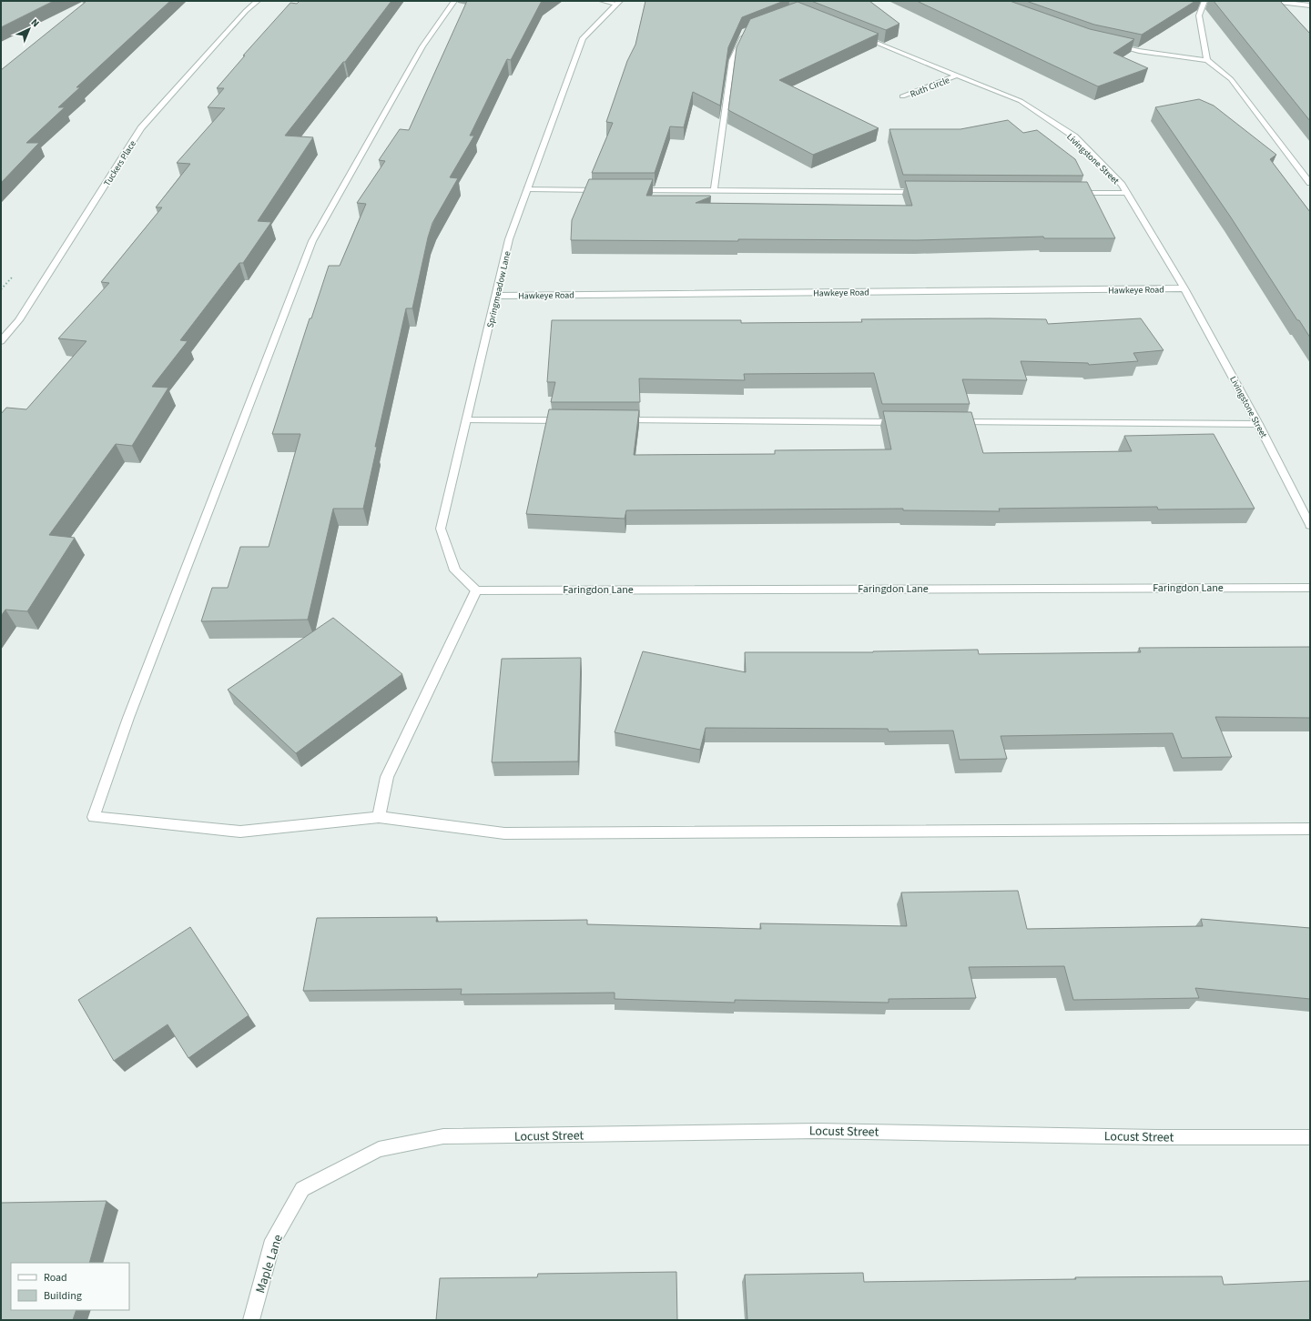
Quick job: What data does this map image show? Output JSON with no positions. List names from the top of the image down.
{
  "streets": {
    "street": [
      "Ruth Circle",
      "Livingstone Street",
      "Tuckers Place",
      "Springmeadow Lane",
      "Hawkeye Road",
      "Faringdon Lane",
      "Locust Street",
      "Maple Lane"
    ]
  },
  "crossings": [
    ["Ruth Circle", "Livingstone Street"],
    ["Livingstone Street", "Hawkeye Road"],
    ["Springmeadow Lane", "Hawkeye Road"],
    ["Springmeadow Lane", "Faringdon Lane"],
    ["Locust Street", "Maple Lane"]
  ],
  "legend": ["Road", "Building"],
  "north": "top right"
}
